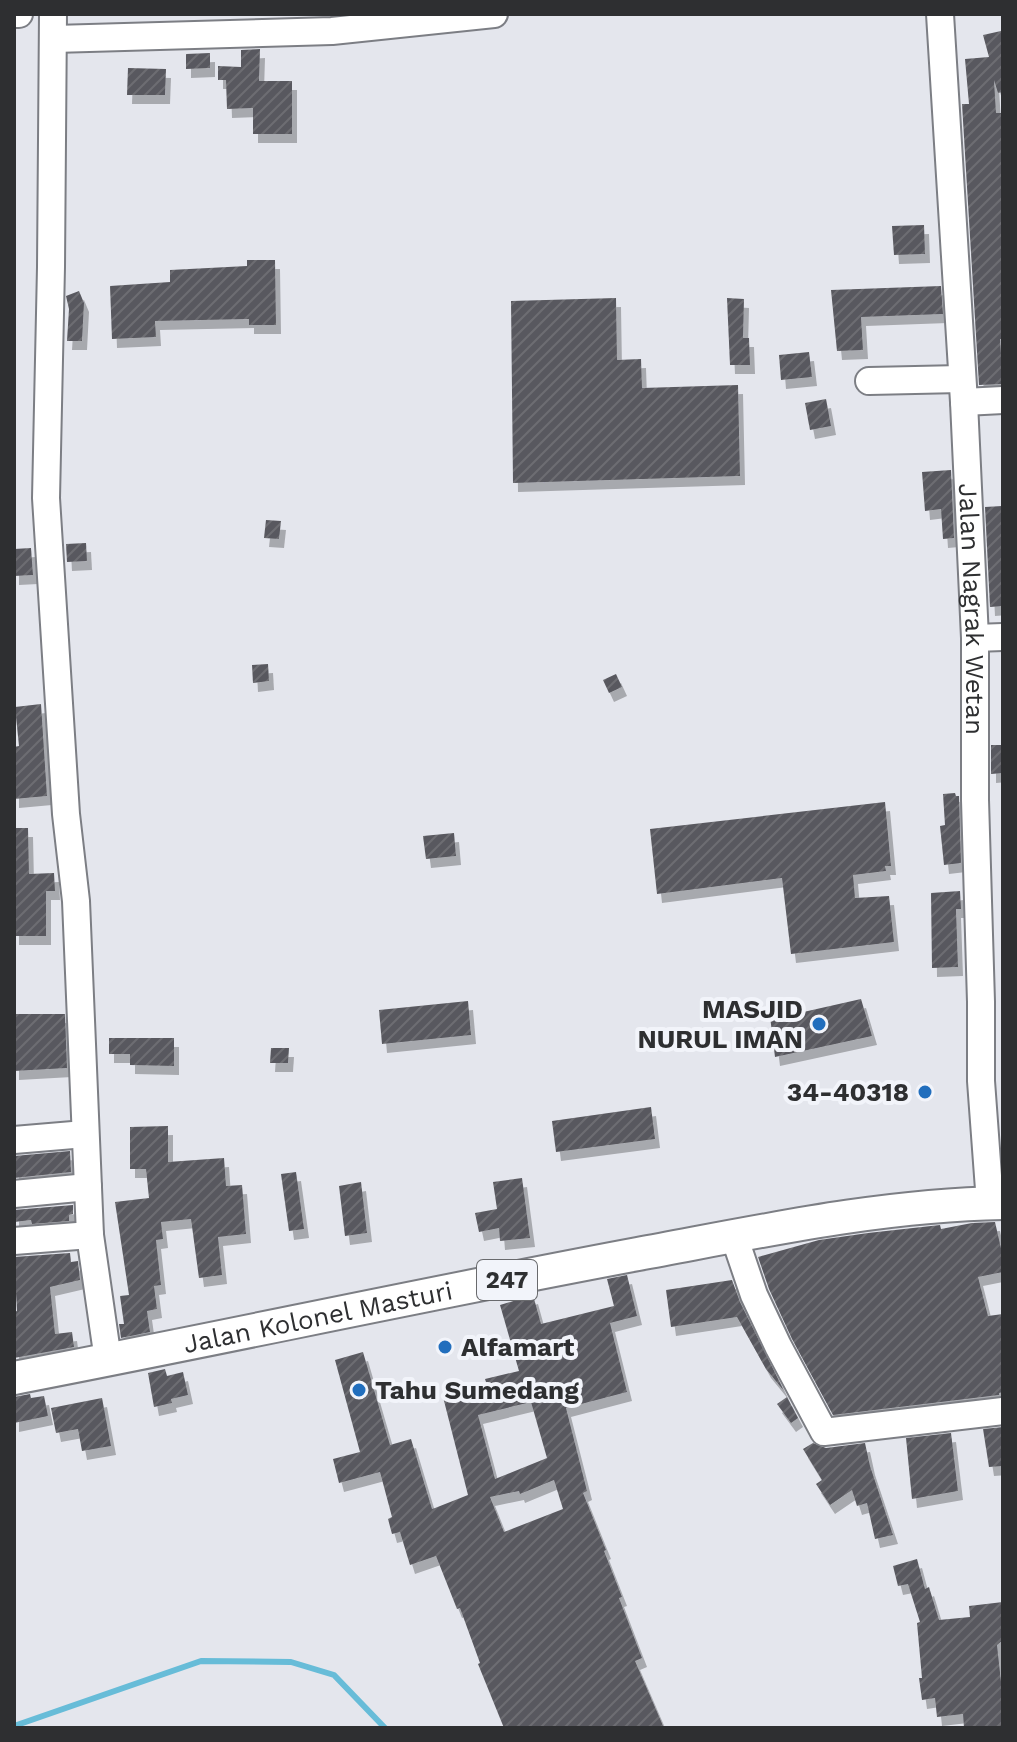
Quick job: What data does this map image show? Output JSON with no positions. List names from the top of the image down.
{
  "streets": {
    "main road": ["247", "Jalan Kolonel Masturi"],
    "street": ["Jalan Nagrak Wetan"]
  },
  "crossings": [
    ["Jalan Nagrak Wetan", "Jalan Kolonel Masturi"]
  ],
  "places": [
    "MASJID NURUL IMAN",
    "34-40318",
    "Alfamart",
    "Tahu Sumedang"
  ]
}
